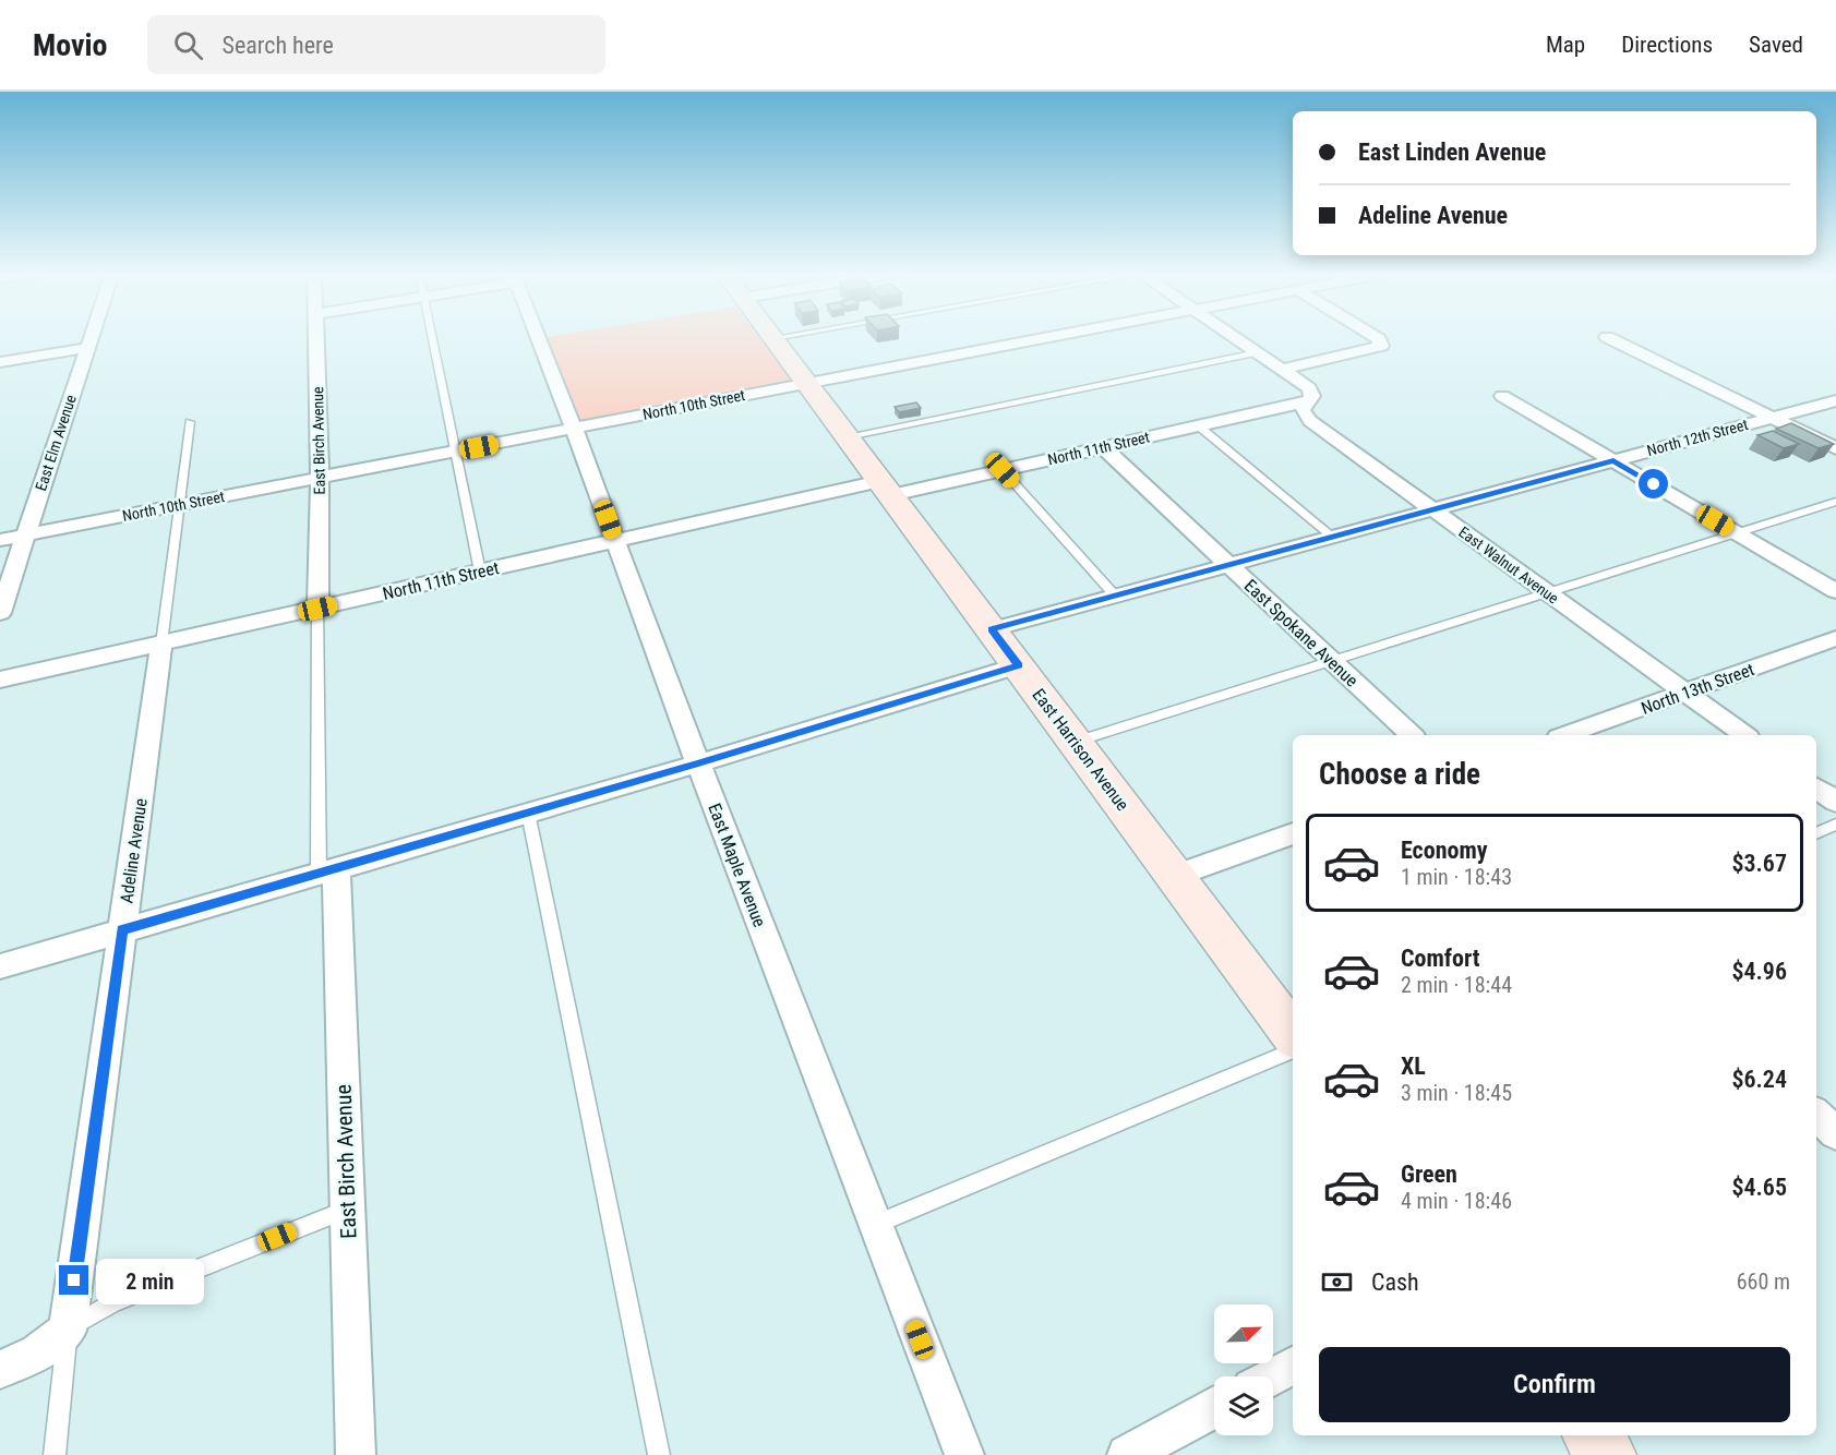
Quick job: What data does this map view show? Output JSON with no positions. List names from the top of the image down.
{
  "streets": {
    "street": [
      "North 10th Street",
      "North 12th Street",
      "East Birch Avenue",
      "East Elm Avenue",
      "North 11th Street",
      "East Walnut Avenue",
      "East Spokane Avenue",
      "North 13th Street",
      "East Harrison Avenue",
      "Adeline Avenue",
      "East Maple Avenue"
    ]
  },
  "crossings": [
    ["North 10th Street", "East Birch Avenue"],
    ["North 10th Street", "East Elm Avenue"],
    ["North 10th Street", "East Harrison Avenue"],
    ["North 10th Street", "East Maple Avenue"],
    ["North 12th Street", "East Walnut Avenue"],
    ["North 12th Street", "East Spokane Avenue"],
    ["North 12th Street", "East Harrison Avenue"],
    ["East Birch Avenue", "North 11th Street"],
    ["North 11th Street", "East Walnut Avenue"],
    ["North 11th Street", "East Spokane Avenue"],
    ["North 11th Street", "East Harrison Avenue"],
    ["North 11th Street", "Adeline Avenue"],
    ["North 11th Street", "East Maple Avenue"],
    ["East Walnut Avenue", "North 13th Street"]
  ],
  "north": "top right",
  "page": {
    "header": "Movio",
    "search": "Search here",
    "nav": ["Map", "Directions", "Saved"],
    "banner": ["East Linden Avenue", "Adeline Avenue"],
    "heading": "Choose a ride",
    "list": [
      {
        "name": "Economy",
        "note": "1 min · 18:43",
        "value": "$3.67"
      },
      {
        "name": "Comfort",
        "note": "2 min · 18:44",
        "value": "$4.96"
      },
      {
        "name": "XL",
        "note": "3 min · 18:45",
        "value": "$6.24"
      },
      {
        "name": "Green",
        "note": "4 min · 18:46",
        "value": "$4.65"
      }
    ],
    "pay": ["Cash", "660 m"],
    "bubble": "2 min",
    "buttons": "Confirm"
  }
}
